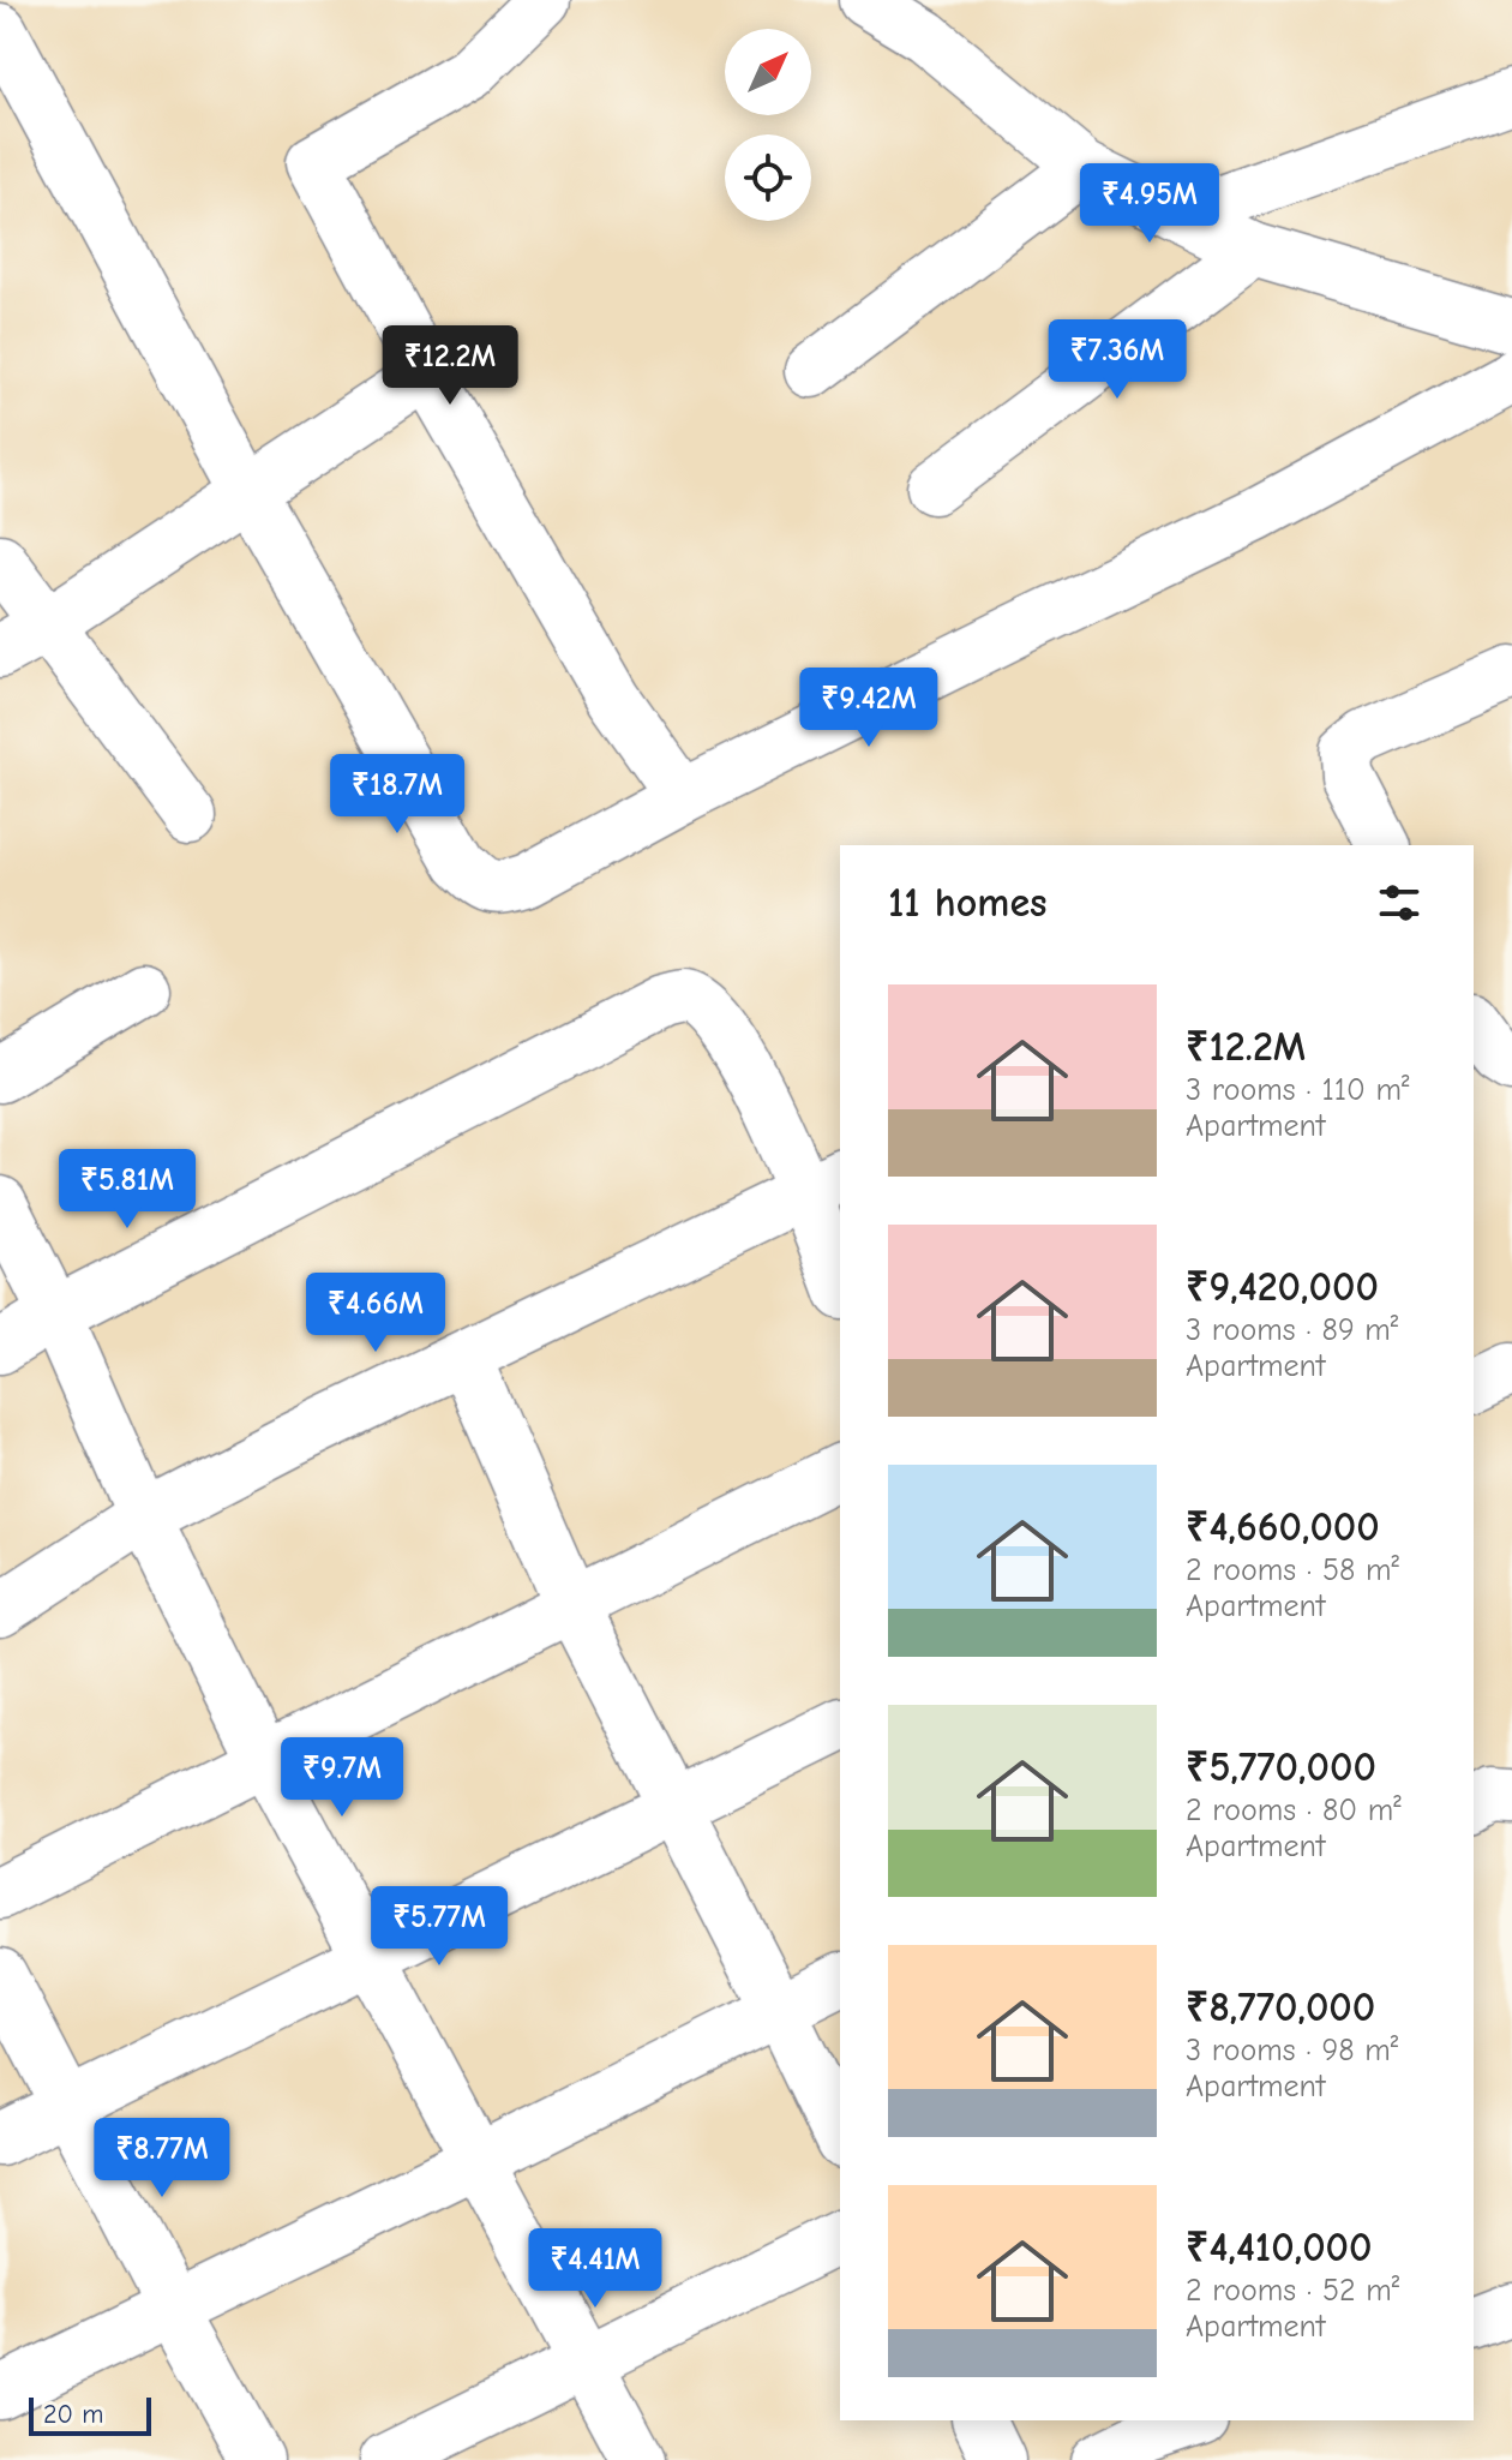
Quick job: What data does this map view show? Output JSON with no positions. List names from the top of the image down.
{
  "scale_bar": "20 m",
  "north": "top right",
  "page": {
    "price": [
      "₹4.95M",
      "₹7.36M",
      "₹12.2M",
      "₹9.42M",
      "₹18.7M",
      "₹5.81M",
      "₹4.66M",
      "₹9.7M",
      "₹5.77M",
      "₹8.77M",
      "₹4.41M"
    ],
    "heading": "11 homes",
    "list": [
      {
        "name": "₹12.2M",
        "note": "3 rooms · 110 m² · Apartment"
      },
      {
        "name": "₹9,420,000",
        "note": "3 rooms · 89 m² · Apartment"
      },
      {
        "name": "₹4,660,000",
        "note": "2 rooms · 58 m² · Apartment"
      },
      {
        "name": "₹5,770,000",
        "note": "2 rooms · 80 m² · Apartment"
      },
      {
        "name": "₹8,770,000",
        "note": "3 rooms · 98 m² · Apartment"
      },
      {
        "name": "₹4,410,000",
        "note": "2 rooms · 52 m² · Apartment"
      }
    ],
    "scale": "20 m"
  }
}
